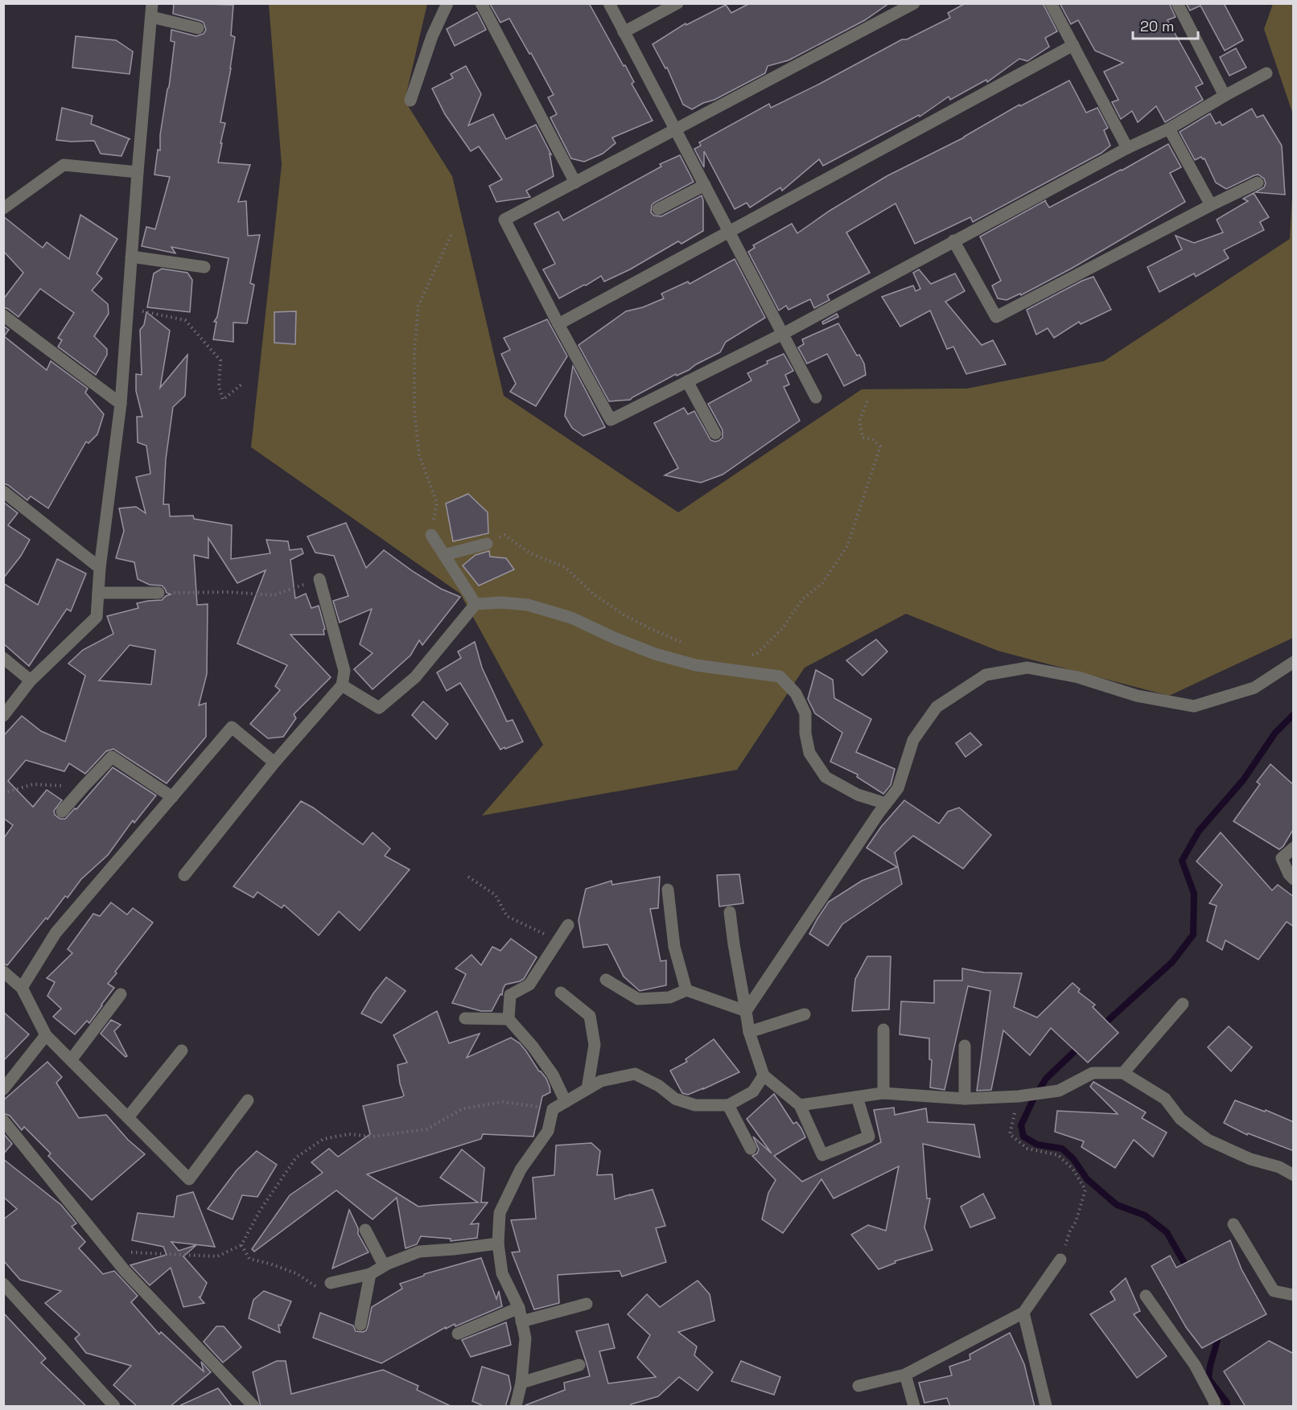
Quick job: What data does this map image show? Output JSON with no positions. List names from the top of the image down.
{
  "scale_bar": "20 m"
}
